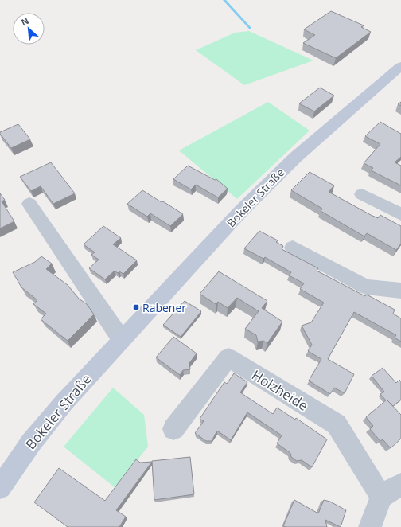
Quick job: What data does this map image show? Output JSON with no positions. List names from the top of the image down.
{
  "streets": {
    "main road": ["Bokeler Straße"],
    "street": ["Holzheide"]
  },
  "places": {
    "transit": ["Rabener"]
  },
  "north": "top left"
}
